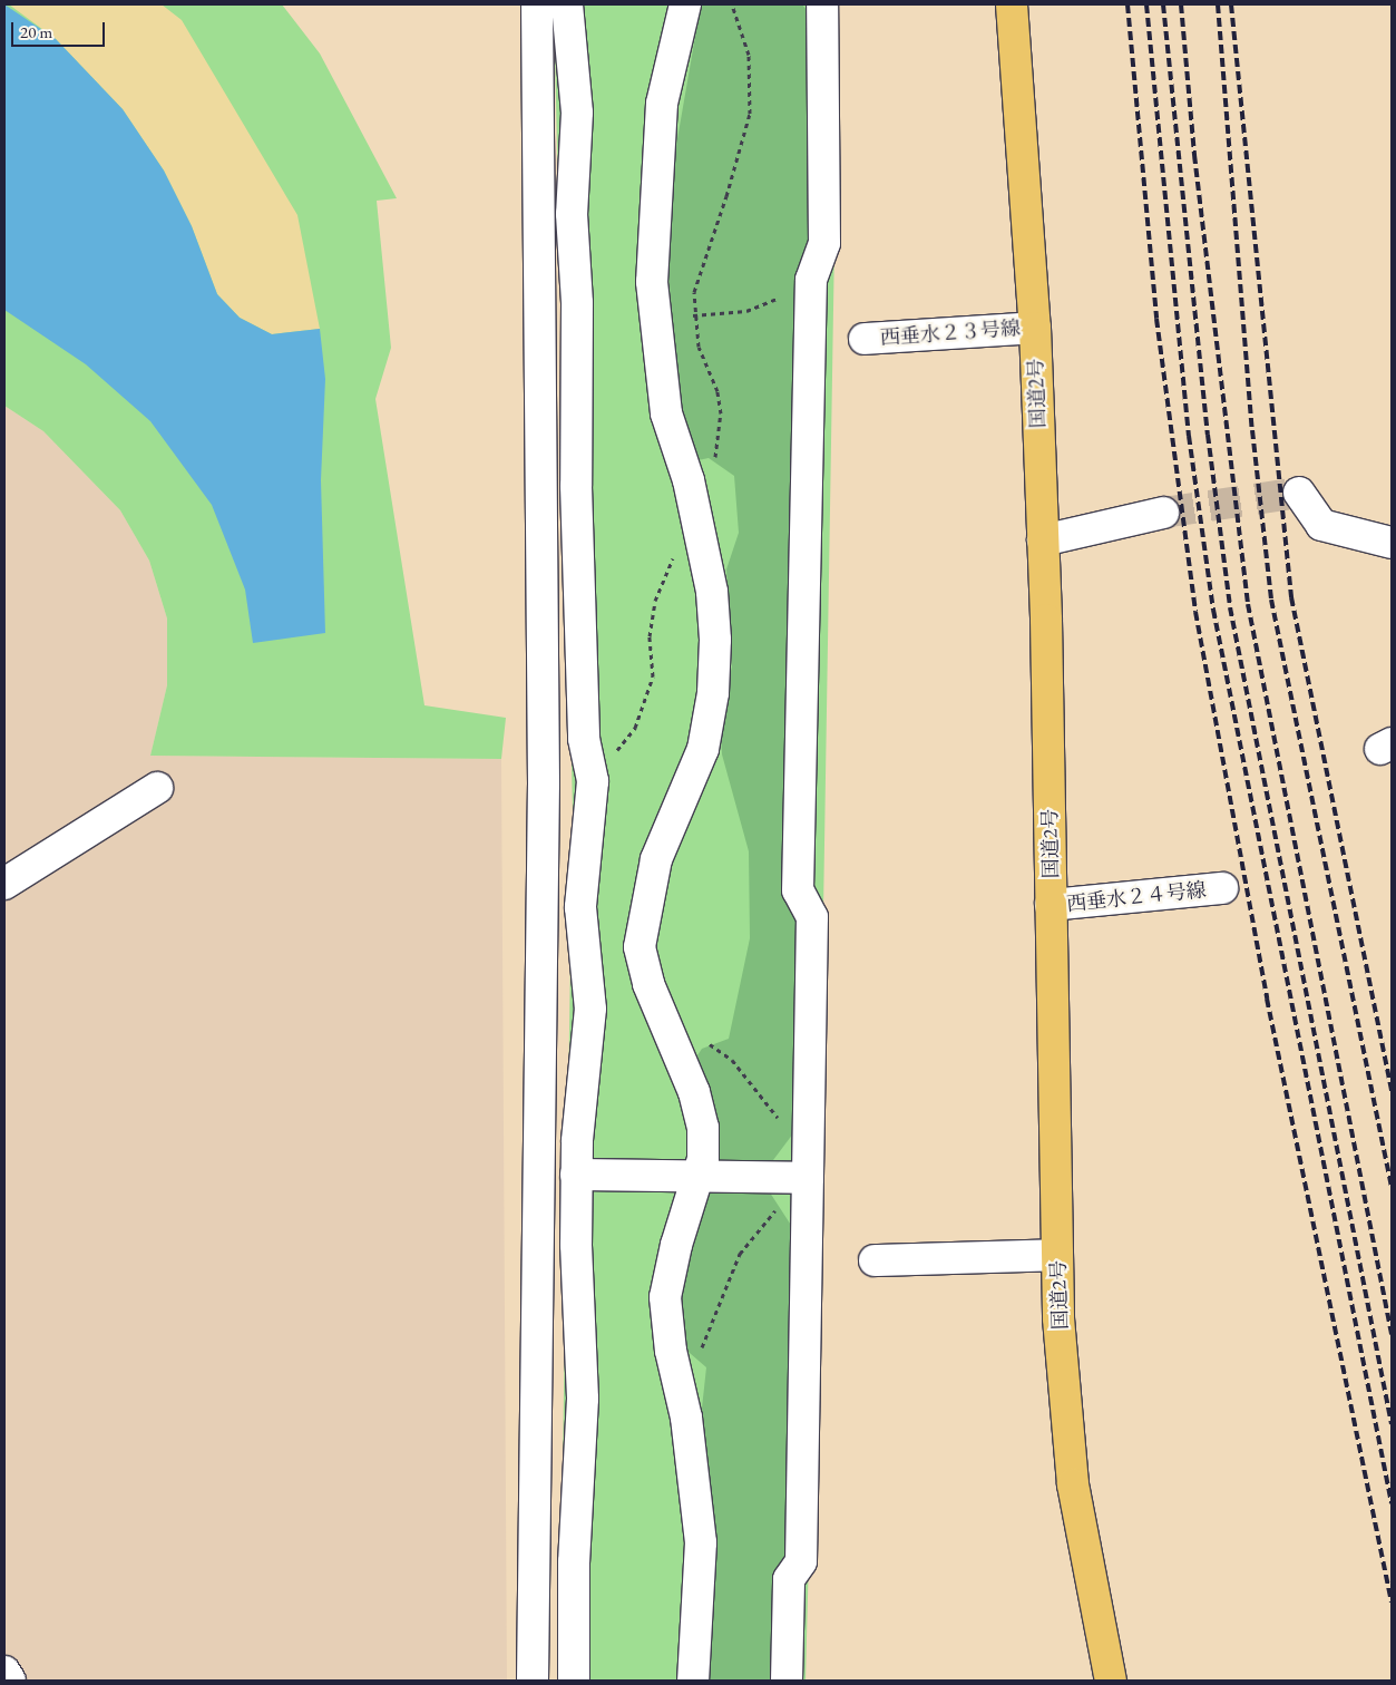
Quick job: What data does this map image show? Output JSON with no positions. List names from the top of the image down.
{
  "streets": {
    "highway": ["国道2号"],
    "street": ["西垂水２３号線", "西垂水２４号線"]
  },
  "crossings": [
    ["西垂水２３号線", "国道2号"],
    ["国道2号", "西垂水２４号線"]
  ],
  "scale_bar": "20 m"
}
